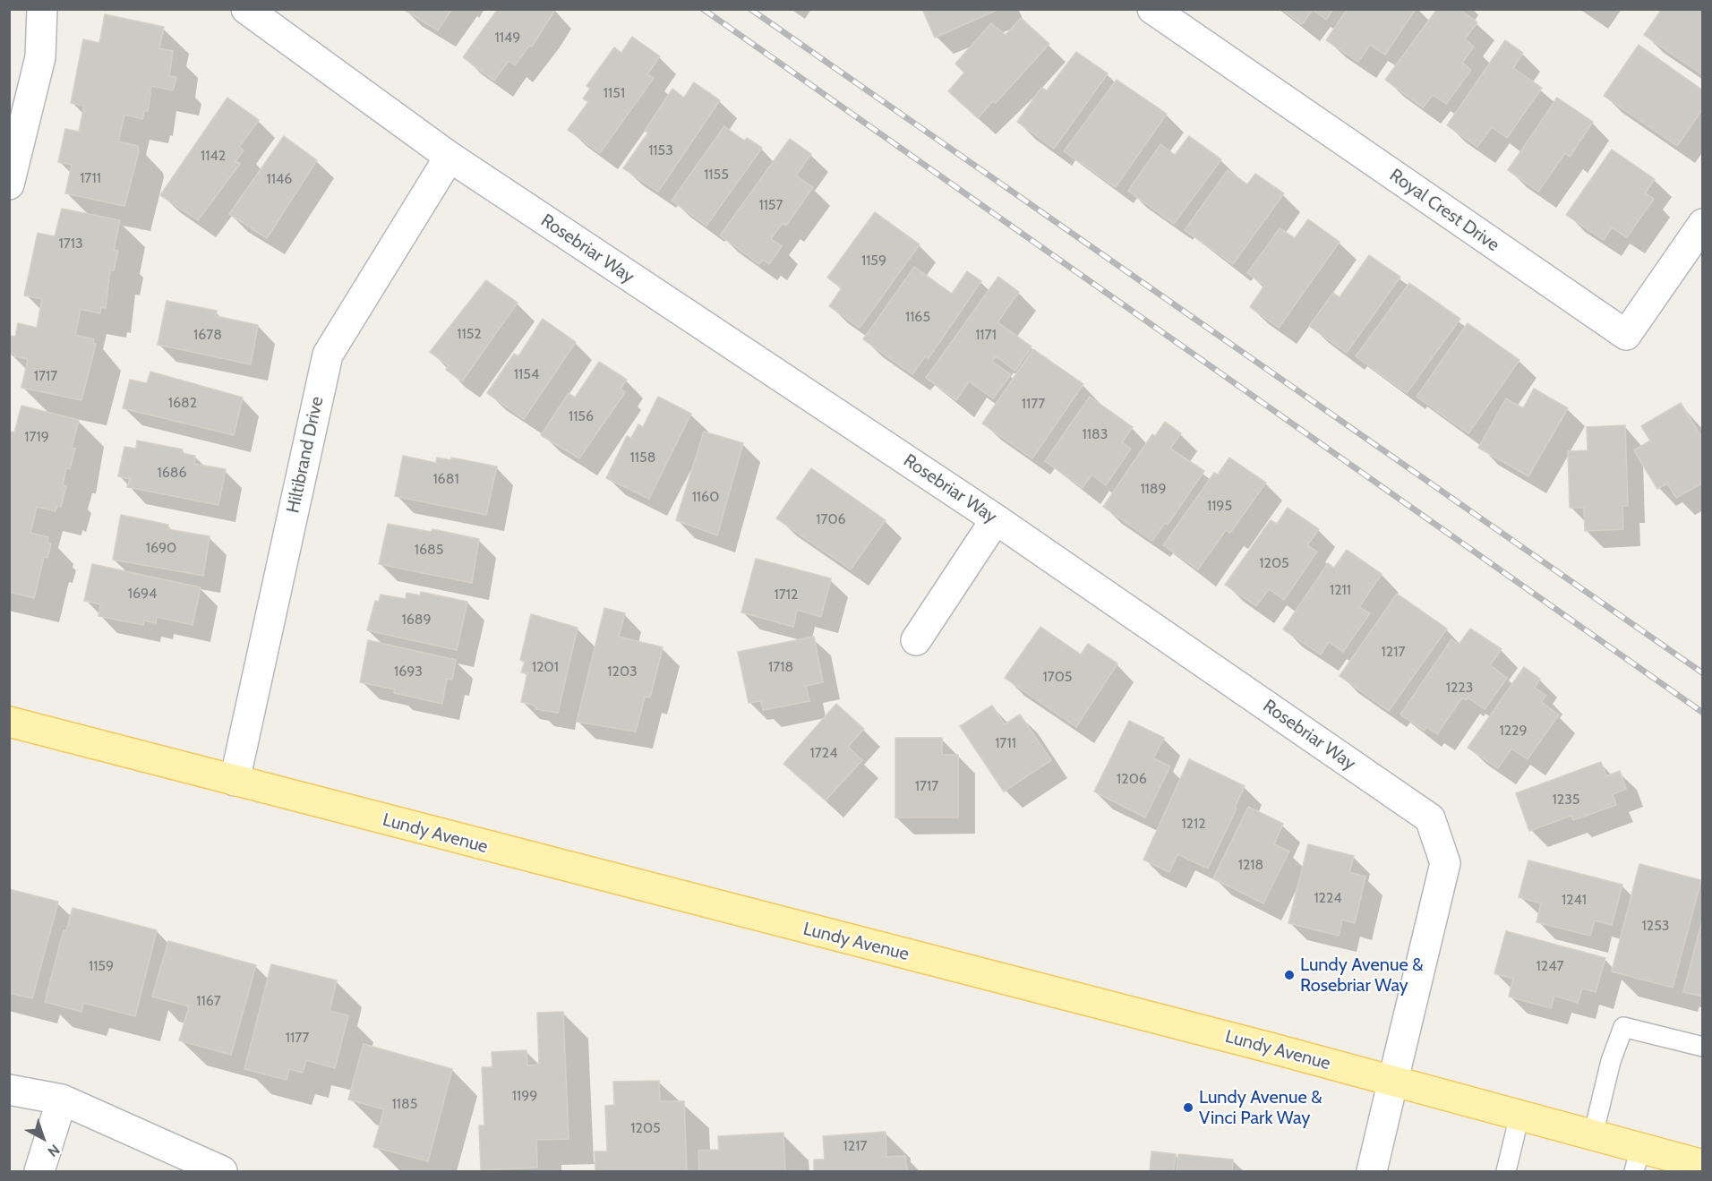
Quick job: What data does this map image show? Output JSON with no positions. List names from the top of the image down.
{
  "streets": {
    "main road": ["Lundy Avenue"],
    "street": ["Royal Crest Drive", "Rosebriar Way", "Hiltibrand Drive"]
  },
  "crossings": [
    ["Rosebriar Way", "Hiltibrand Drive"],
    ["Rosebriar Way", "Lundy Avenue"],
    ["Hiltibrand Drive", "Lundy Avenue"]
  ],
  "places": ["Lundy Avenue & Rosebriar Way", "Lundy Avenue & Vinci Park Way"],
  "house_numbers": [
    "1149",
    "1151",
    "1153",
    "1142",
    "1155",
    "1711",
    "1146",
    "1157",
    "1713",
    "1159",
    "1165",
    "1152",
    "1678",
    "1171",
    "1154",
    "1717",
    "1682",
    "1177",
    "1156",
    "1183",
    "1719",
    "1158",
    "1686",
    "1681",
    "1189",
    "1160",
    "1195",
    "1706",
    "1690",
    "1685",
    "1205",
    "1211",
    "1694",
    "1712",
    "1689",
    "1217",
    "1201",
    "1718",
    "1693",
    "1203",
    "1705",
    "1223",
    "1229",
    "1711",
    "1724",
    "1206",
    "1717",
    "1235",
    "1212",
    "1218",
    "1224",
    "1241",
    "1253",
    "1159",
    "1247",
    "1167",
    "1177",
    "1199",
    "1185",
    "1205",
    "1217"
  ],
  "north": "bottom right"
}
